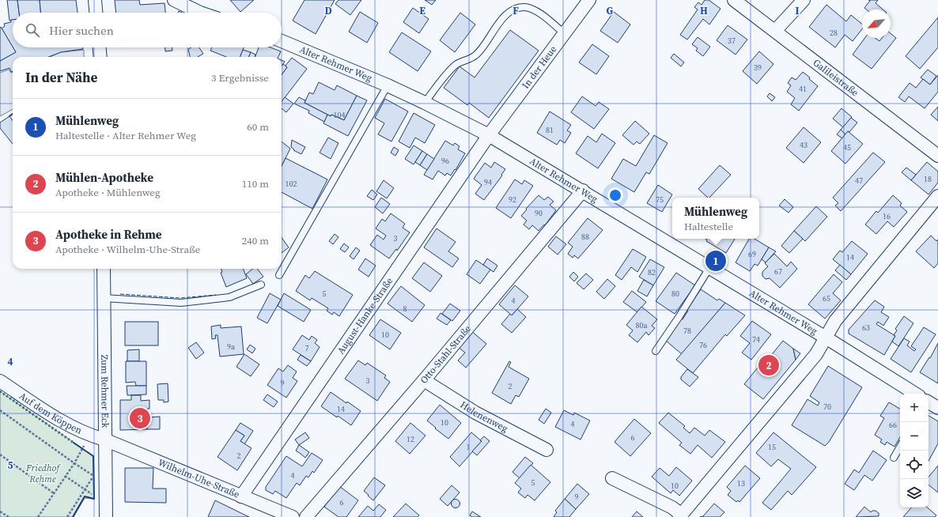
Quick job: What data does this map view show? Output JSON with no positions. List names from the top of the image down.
{
  "streets": {
    "street": [
      "Alter Rehmer Weg",
      "In der Heue",
      "Galileistraße",
      "August-Hanke-Straße",
      "Otto-Stahl-Straße",
      "Zum Rehmer Eck",
      "Auf dem Köppen",
      "Helenenweg",
      "Wilhelm-Uhe-Straße"
    ]
  },
  "crossings": [
    ["Alter Rehmer Weg", "In der Heue"],
    ["Alter Rehmer Weg", "August-Hanke-Straße"],
    ["Alter Rehmer Weg", "Otto-Stahl-Straße"],
    ["In der Heue", "August-Hanke-Straße"],
    ["August-Hanke-Straße", "Wilhelm-Uhe-Straße"],
    ["Otto-Stahl-Straße", "Helenenweg"],
    ["Zum Rehmer Eck", "Auf dem Köppen"],
    ["Zum Rehmer Eck", "Wilhelm-Uhe-Straße"],
    ["Auf dem Köppen", "Wilhelm-Uhe-Straße"]
  ],
  "parks": ["Friedhof Rehme"],
  "house_numbers": [
    "28",
    "37",
    "39",
    "41",
    "104",
    "81",
    "43",
    "45",
    "96",
    "18",
    "47",
    "94",
    "102",
    "92",
    "75",
    "90",
    "16",
    "88",
    "3",
    "69",
    "14",
    "67",
    "82",
    "5",
    "80",
    "65",
    "4",
    "8",
    "80a",
    "63",
    "78",
    "10",
    "74",
    "76",
    "9a",
    "7",
    "3",
    "9",
    "2",
    "70",
    "14",
    "10",
    "4",
    "66",
    "6",
    "12",
    "1",
    "15",
    "2",
    "4",
    "5",
    "13",
    "10",
    "9",
    "6"
  ],
  "north": "bottom left",
  "page": {
    "search": "Hier suchen",
    "heading": ["In der Nähe", "3 Ergebnisse"],
    "list": [
      {
        "mark": "1",
        "name": "Mühlenweg",
        "note": "Haltestelle · Alter Rehmer Weg",
        "value": "60 m"
      },
      {
        "mark": "2",
        "name": "Mühlen-Apotheke",
        "note": "Apotheke · Mühlenweg",
        "value": "110 m"
      },
      {
        "mark": "3",
        "name": "Apotheke in Rehme",
        "note": "Apotheke · Wilhelm-Uhe-Straße",
        "value": "240 m"
      }
    ],
    "popup": ["Mühlenweg", "Haltestelle"],
    "pins": ["1", "2", "3"],
    "map_buttons": ["+", "−"]
  },
  "grid": {
    "columns": [
      "D",
      "E",
      "F",
      "G",
      "H",
      "I"
    ],
    "rows": ["4", "5"]
  }
}
